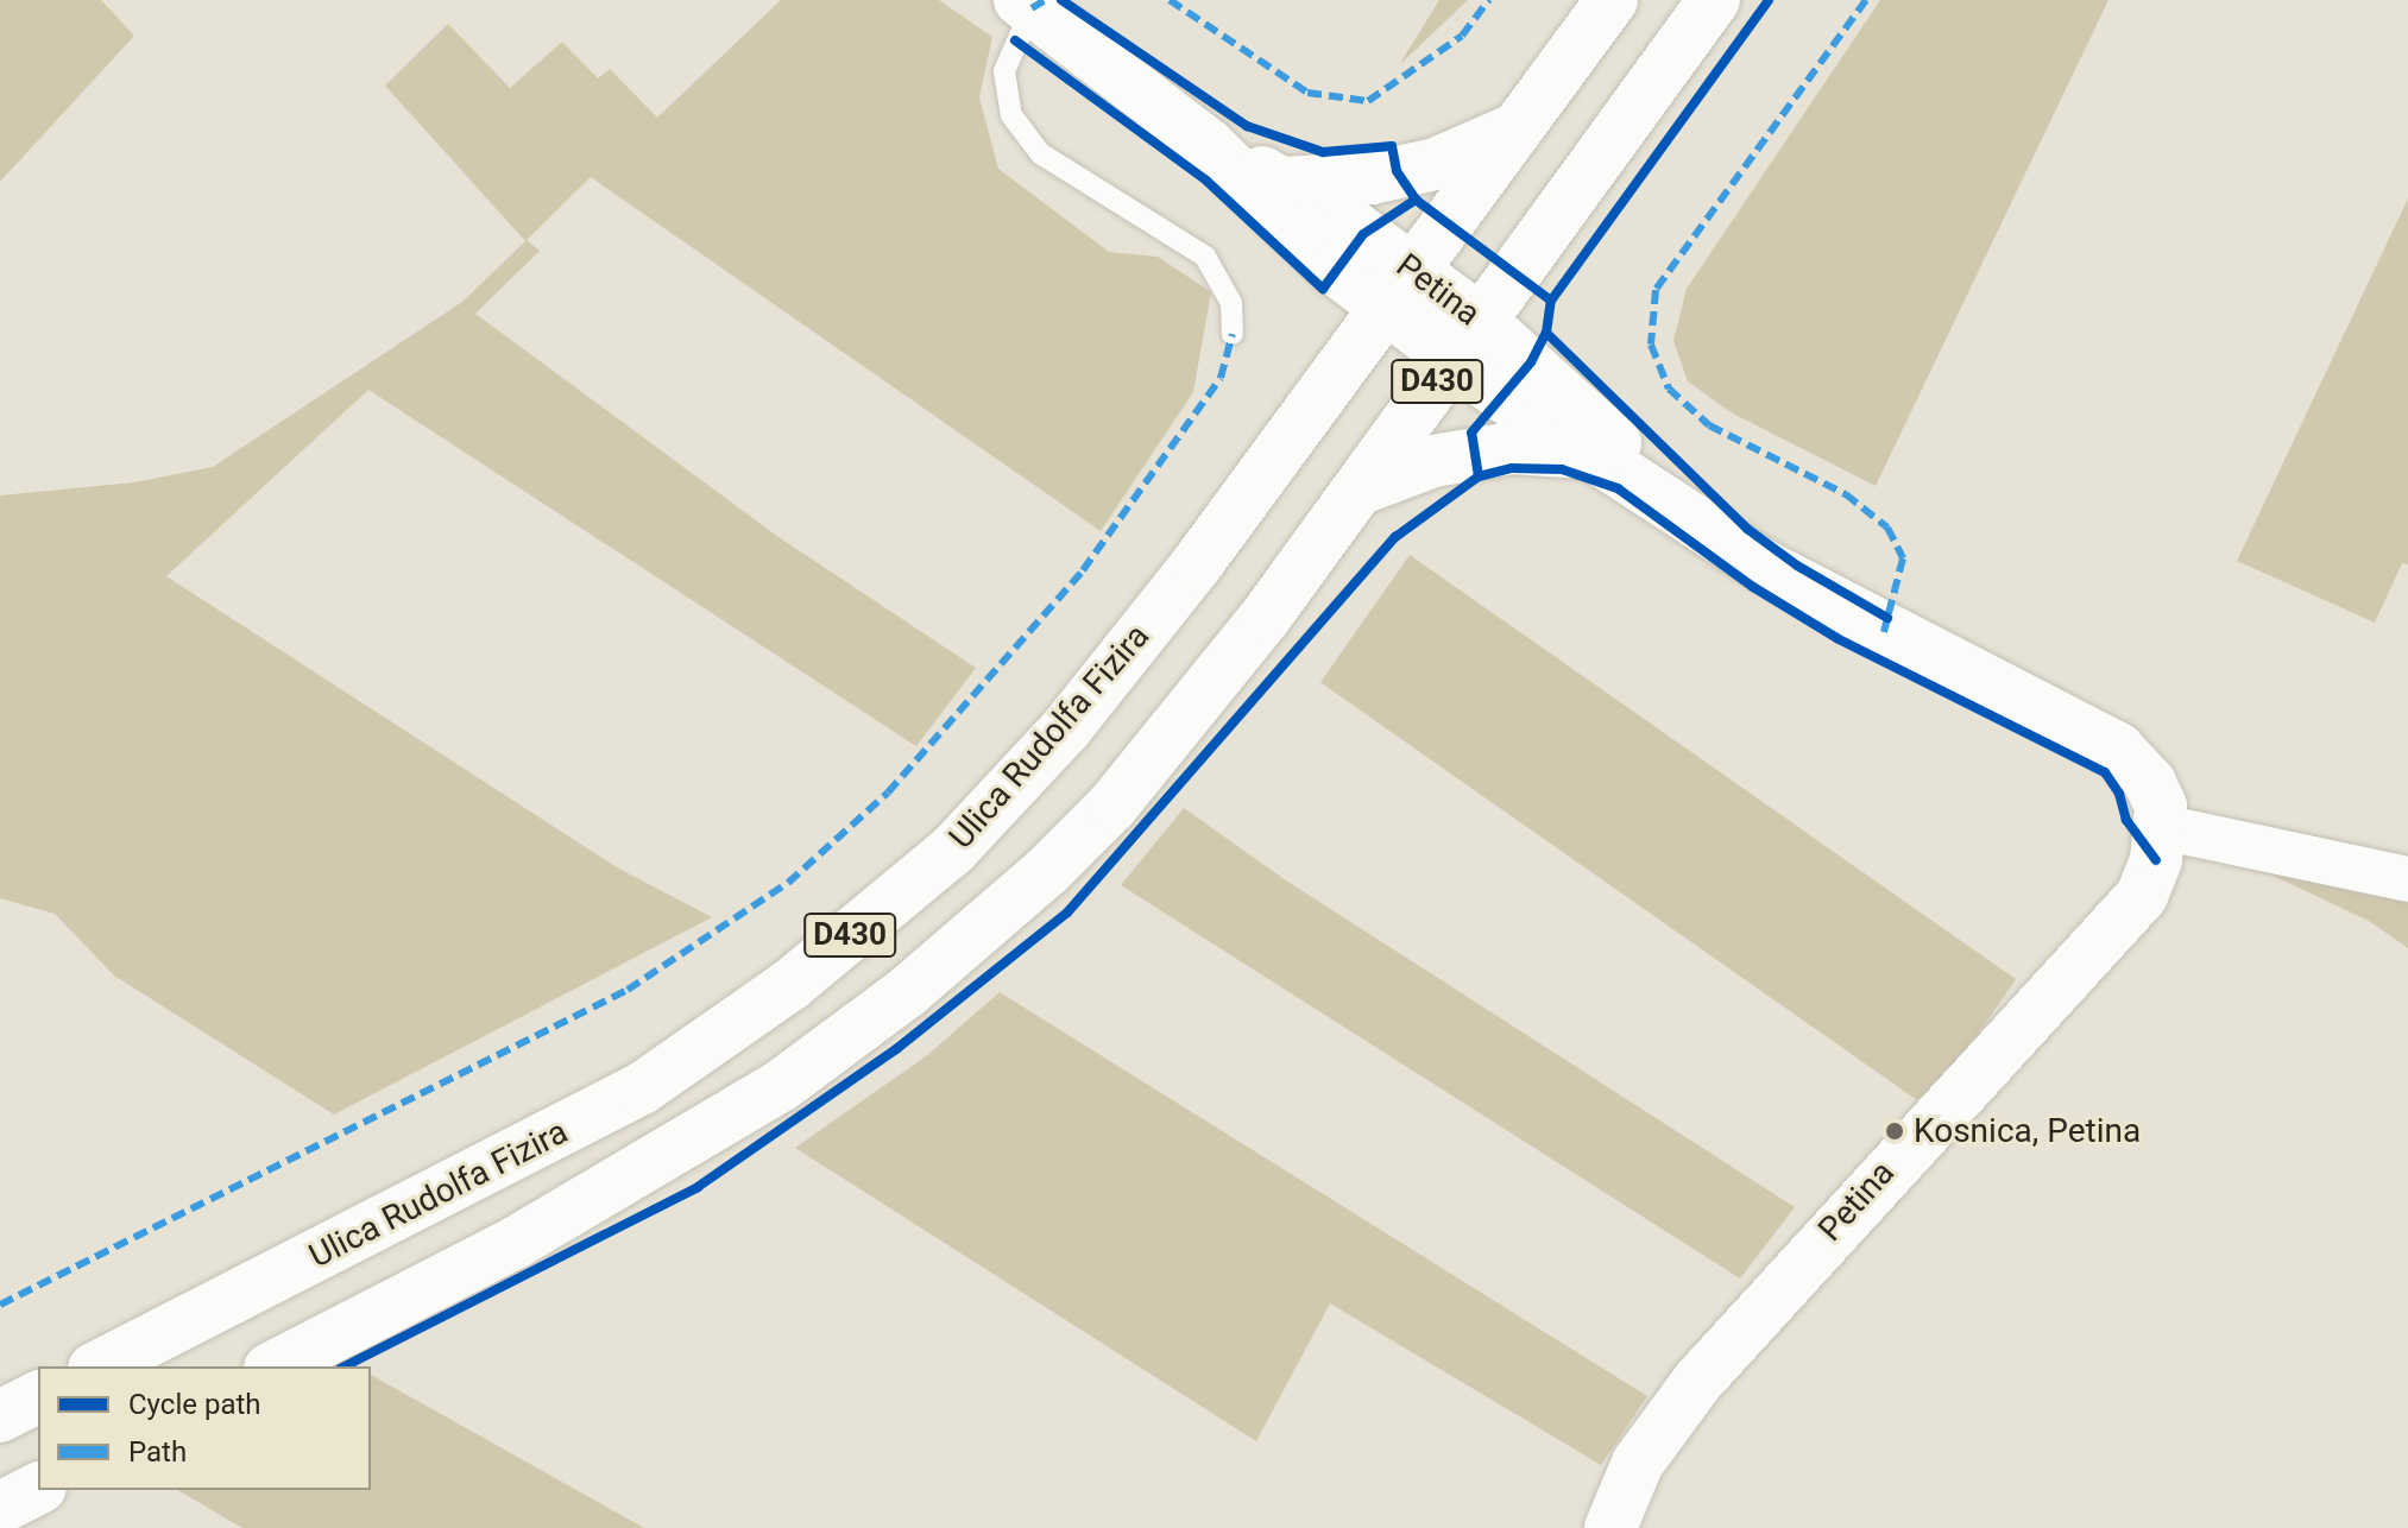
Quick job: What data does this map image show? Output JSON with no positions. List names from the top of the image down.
{
  "streets": {
    "main road": ["Petina", "D430", "Ulica Rudolfa Fizira"]
  },
  "crossings": [
    ["Petina", "D430"],
    ["Petina", "Ulica Rudolfa Fizira"]
  ],
  "places": ["Kosnica, Petina"],
  "legend": ["Cycle path", "Path"]
}
